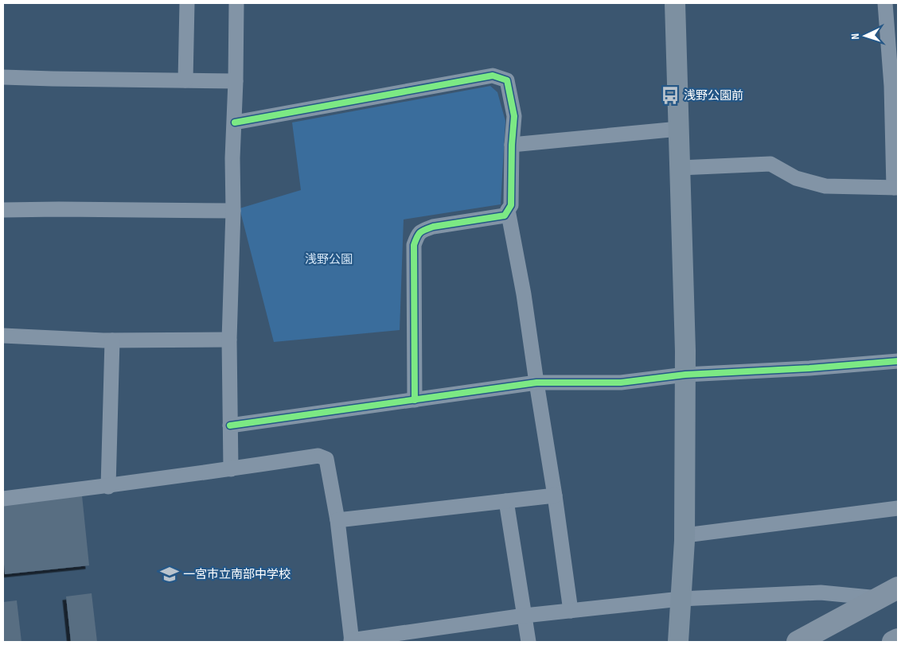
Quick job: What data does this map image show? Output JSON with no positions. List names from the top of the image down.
{
  "parks": ["浅野公園"],
  "places": {
    "bus stop": ["浅野公園前"],
    "school or university": ["一宮市立南部中学校"]
  },
  "north": "left"
}
